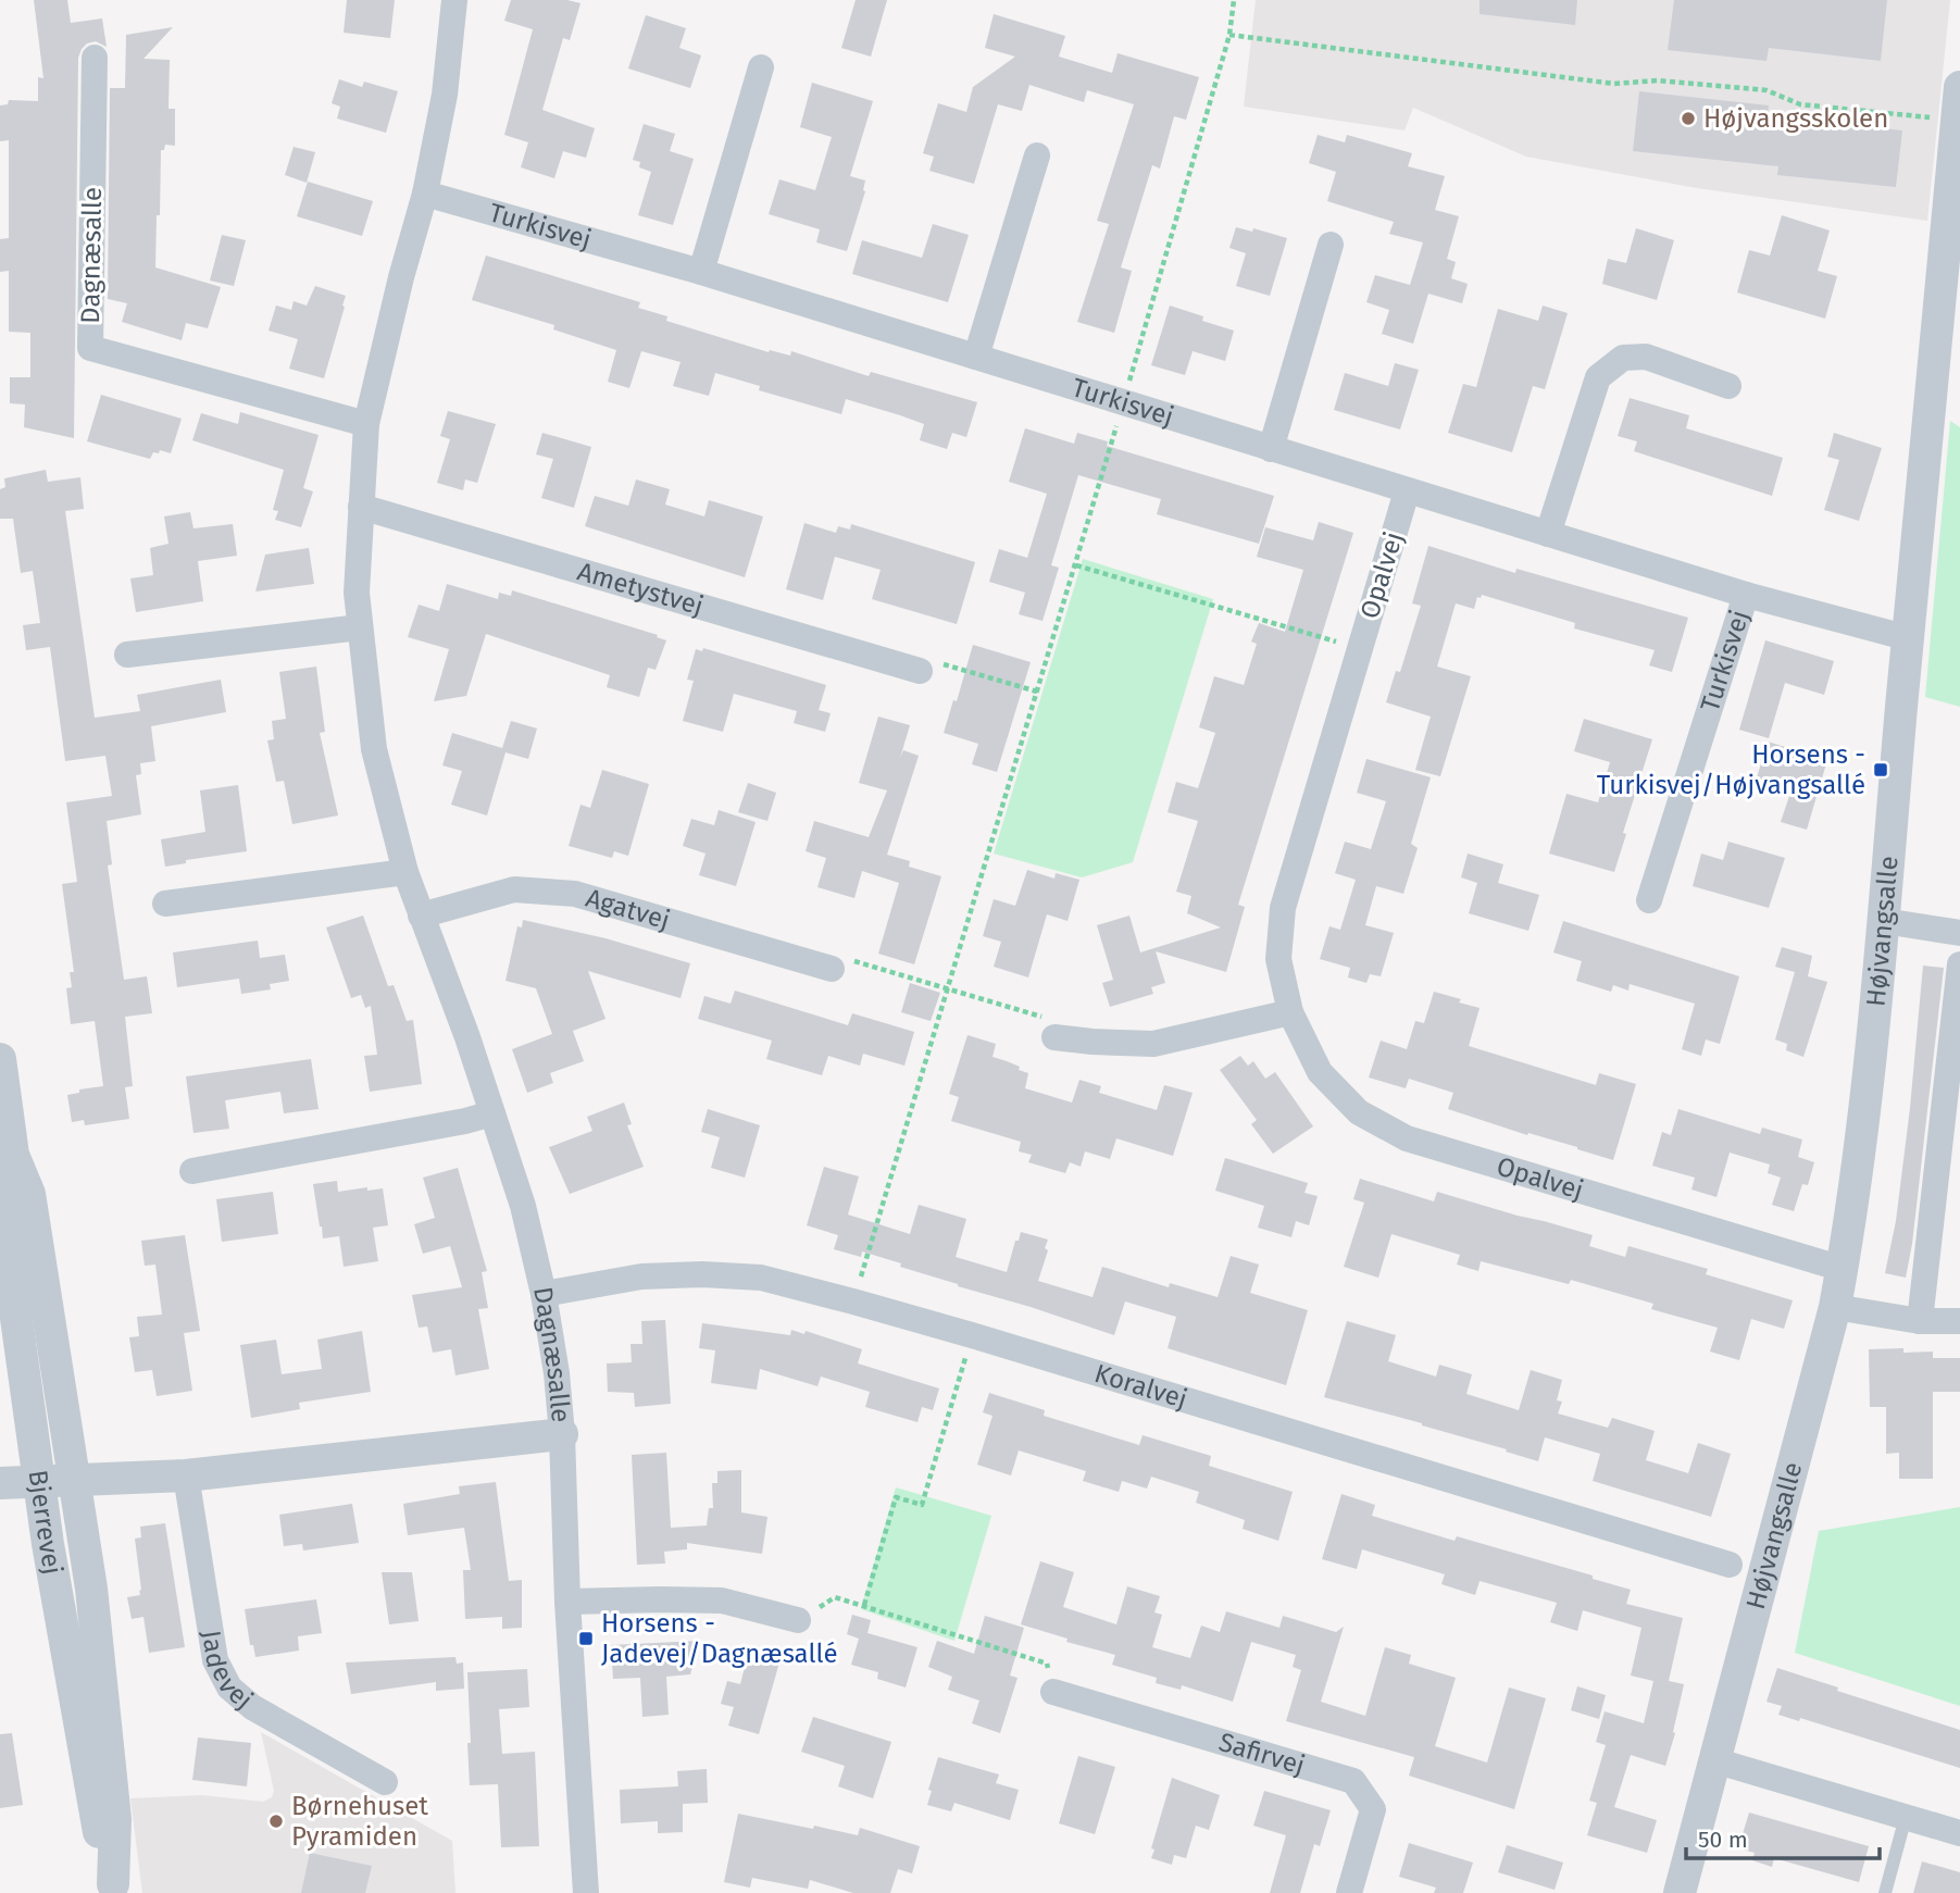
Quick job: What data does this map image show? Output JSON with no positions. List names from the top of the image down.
{
  "streets": {
    "street": [
      "Turkisvej",
      "Dagnæsalle",
      "Opalvej",
      "Ametystvej",
      "Agatvej",
      "Højvangsalle",
      "Koralvej",
      "Bjerrevej",
      "Jadevej",
      "Safirvej"
    ]
  },
  "crossings": [
    ["Turkisvej", "Dagnæsalle"],
    ["Turkisvej", "Opalvej"],
    ["Turkisvej", "Højvangsalle"],
    ["Dagnæsalle", "Ametystvej"],
    ["Dagnæsalle", "Agatvej"],
    ["Dagnæsalle", "Koralvej"],
    ["Opalvej", "Højvangsalle"]
  ],
  "places": {
    "other": ["Højvangsskolen", "Børnehuset Pyramiden"],
    "transit": ["Horsens - Turkisvej/Højvangsallé", "Horsens - Jadevej/Dagnæsallé"]
  },
  "scale_bar": "50 m"
}
